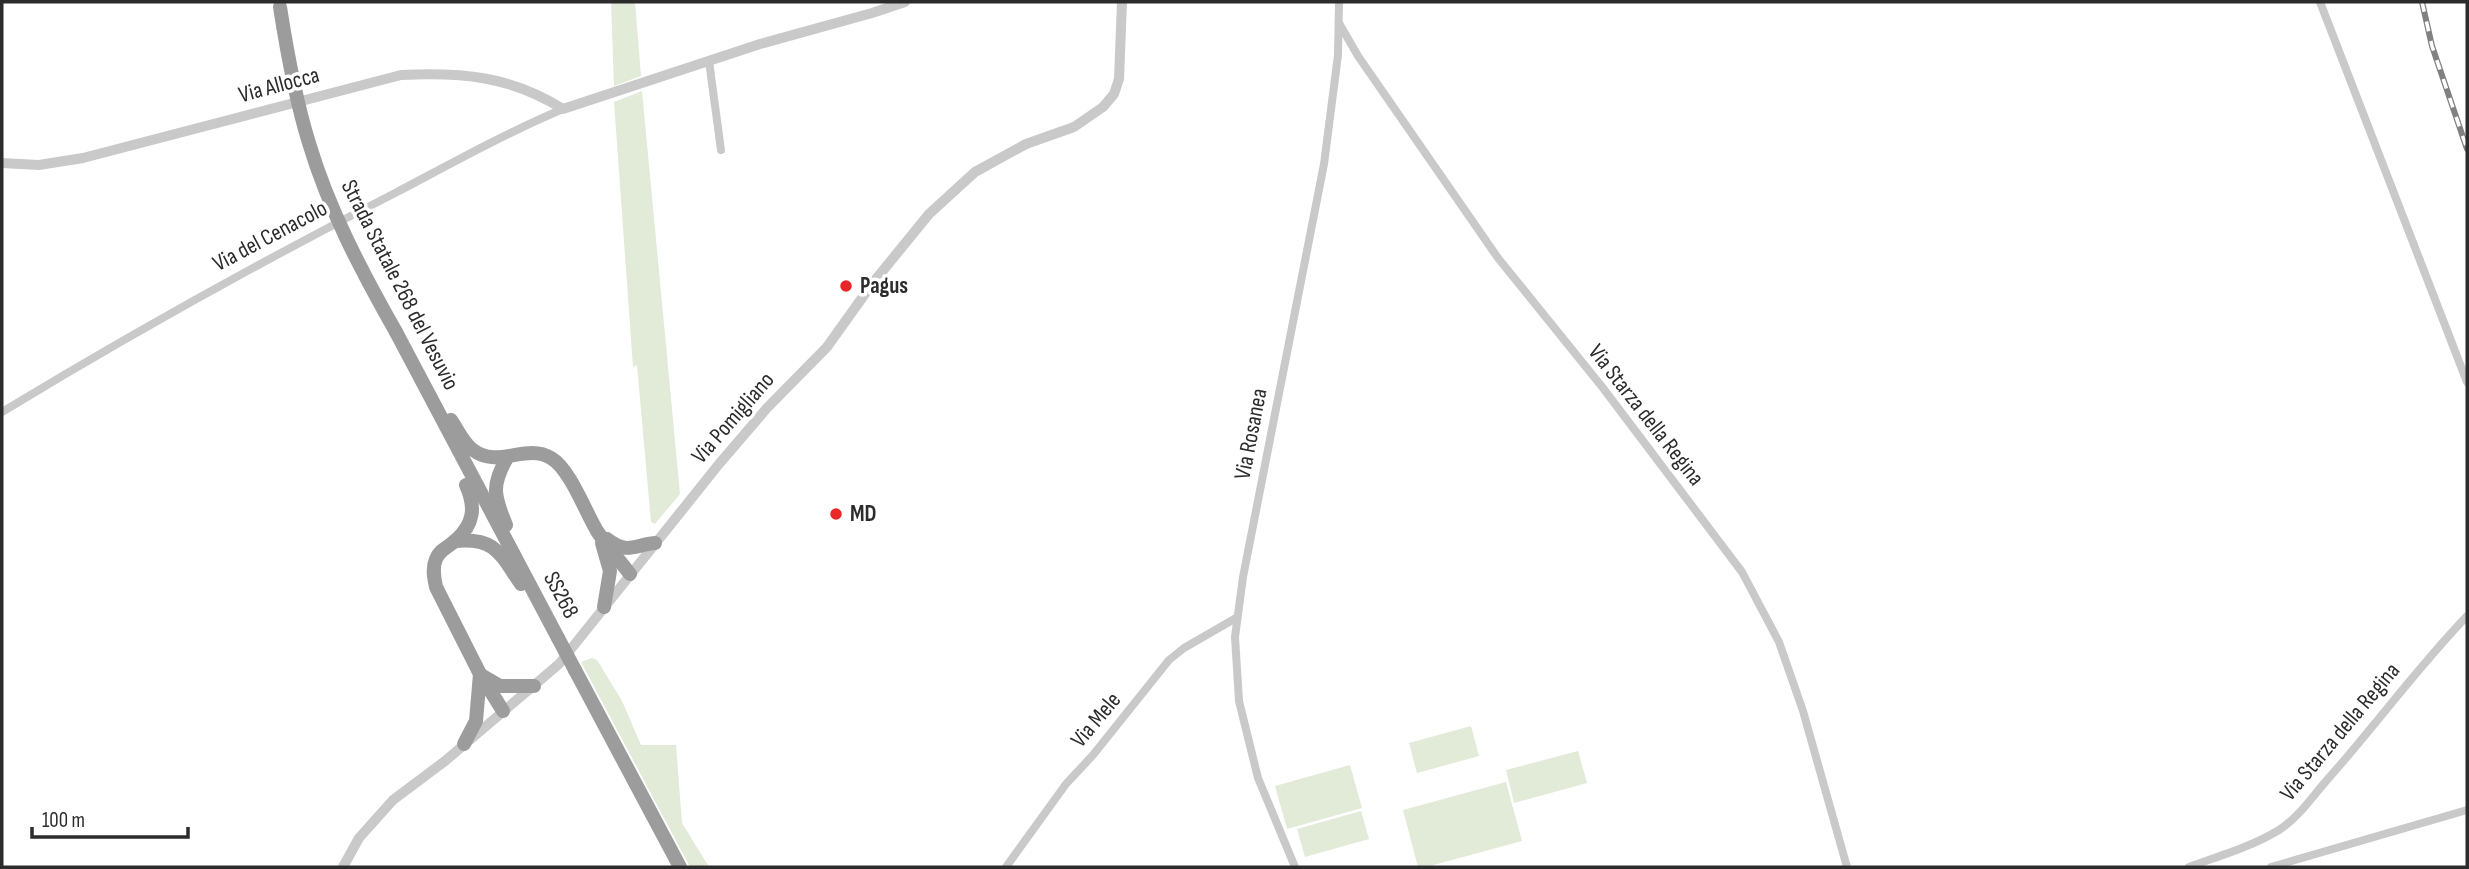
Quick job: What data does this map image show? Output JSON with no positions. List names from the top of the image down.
{
  "streets": {
    "highway": ["Strada Statale 268 del Vesuvio", "SS268"],
    "street": [
      "Via Allocca",
      "Via del Cenacolo",
      "Via Starza della Regina",
      "Via Pomigliano",
      "Via Rosanea",
      "Via Mele"
    ]
  },
  "crossings": [
    ["Via Allocca", "Via del Cenacolo"],
    ["Strada Statale 268 del Vesuvio", "SS268"],
    ["Via Starza della Regina", "Via Rosanea"],
    ["Via Rosanea", "Via Mele"]
  ],
  "places": ["Pagus", "MD"],
  "scale_bar": "100 m"
}
